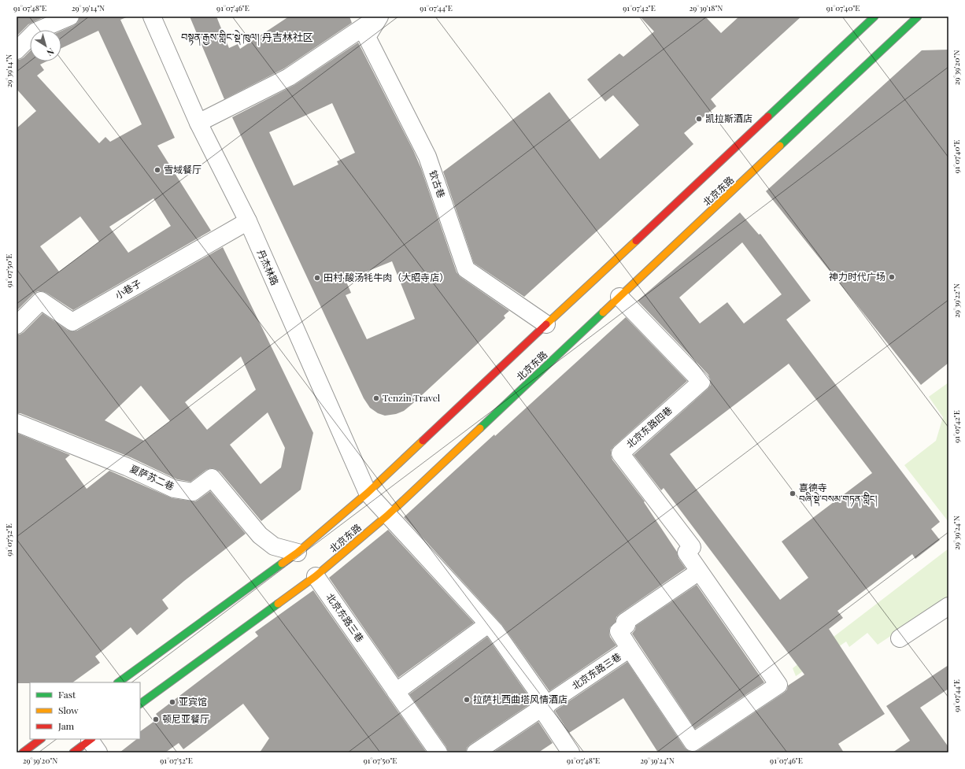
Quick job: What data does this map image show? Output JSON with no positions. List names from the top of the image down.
{
  "streets": {
    "main road": ["北京东路"],
    "street": [
      "钦古巷",
      "丹杰林路",
      "小巷子",
      "北京东路四巷",
      "夏萨苏二巷",
      "北京东路三巷"
    ]
  },
  "crossings": [
    ["钦古巷", "丹杰林路"],
    ["北京东路", "丹杰林路"],
    ["北京东路", "北京东路四巷"],
    ["北京东路", "北京东路三巷"],
    ["丹杰林路", "小巷子"],
    ["丹杰林路", "北京东路三巷"],
    ["北京东路四巷", "北京东路三巷"]
  ],
  "districts": ["བསྟན་རྒྱས་གླིང་སྡེ་ཁུལ། 丹吉林社区"],
  "places": [
    "凯拉斯酒店",
    "雪域餐厅",
    "神力时代广场",
    "田村·酸汤牦牛肉（大昭寺店）",
    "Tenzin Travel",
    "喜德寺 བཞི་སྡེ་བསམ་གཏན་གླིང།",
    "拉萨扎西曲塔风情酒店",
    "亚宾馆",
    "顿尼亚餐厅"
  ],
  "legend": ["Fast", "Slow", "Jam"],
  "north": "bottom right",
  "coordinates": [
    "91°07'48\"E",
    "29°39'14\"N",
    "91°07'46\"E",
    "91°07'44\"E",
    "91°07'42\"E",
    "29°39'18\"N",
    "91°07'40\"E",
    "29°39'20\"N",
    "91°07'50\"E",
    "29°39'22\"N",
    "29°39'24\"N",
    "91°07'52\"E"
  ]
}
